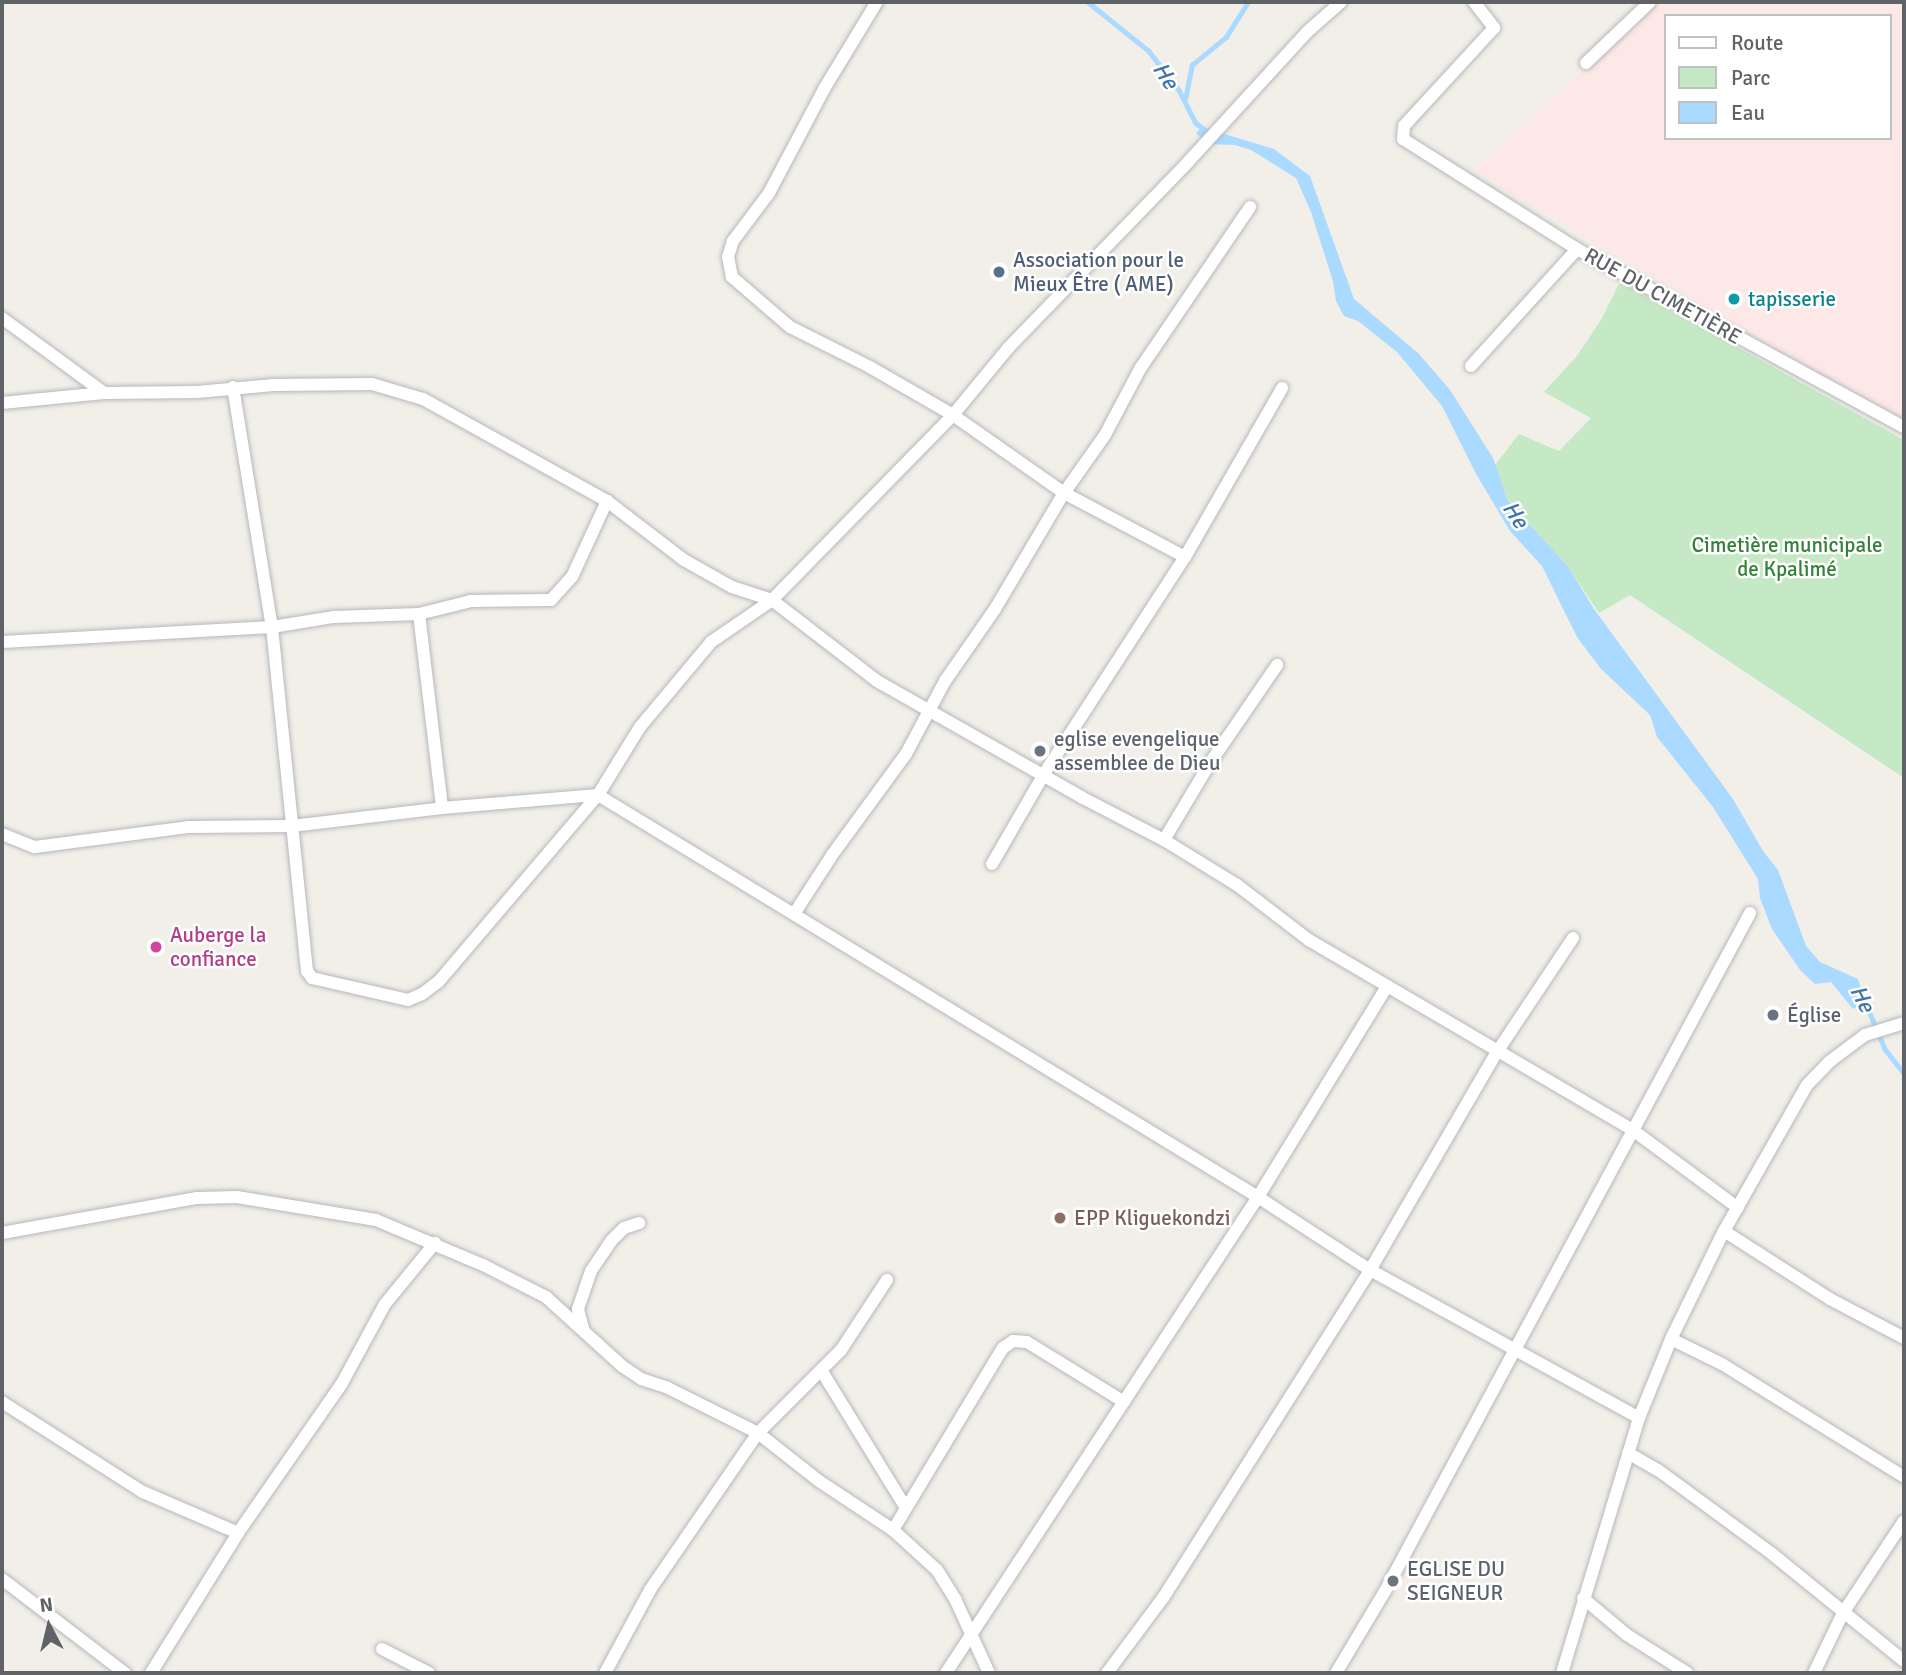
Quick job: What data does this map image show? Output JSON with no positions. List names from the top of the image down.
{
  "streets": {
    "street": ["RUE DU CIMETIÈRE"]
  },
  "water": ["He"],
  "parks": ["Cimetière municipale de Kpalimé"],
  "places": [
    "Association pour le Mieux Être ( AME)",
    "tapisserie",
    "eglise evengelique assemblee de Dieu",
    "Auberge la confiance",
    "Église",
    "EPP Kliguekondzi",
    "EGLISE DU SEIGNEUR"
  ],
  "legend": ["Route", "Parc", "Eau"],
  "north": "top"
}
